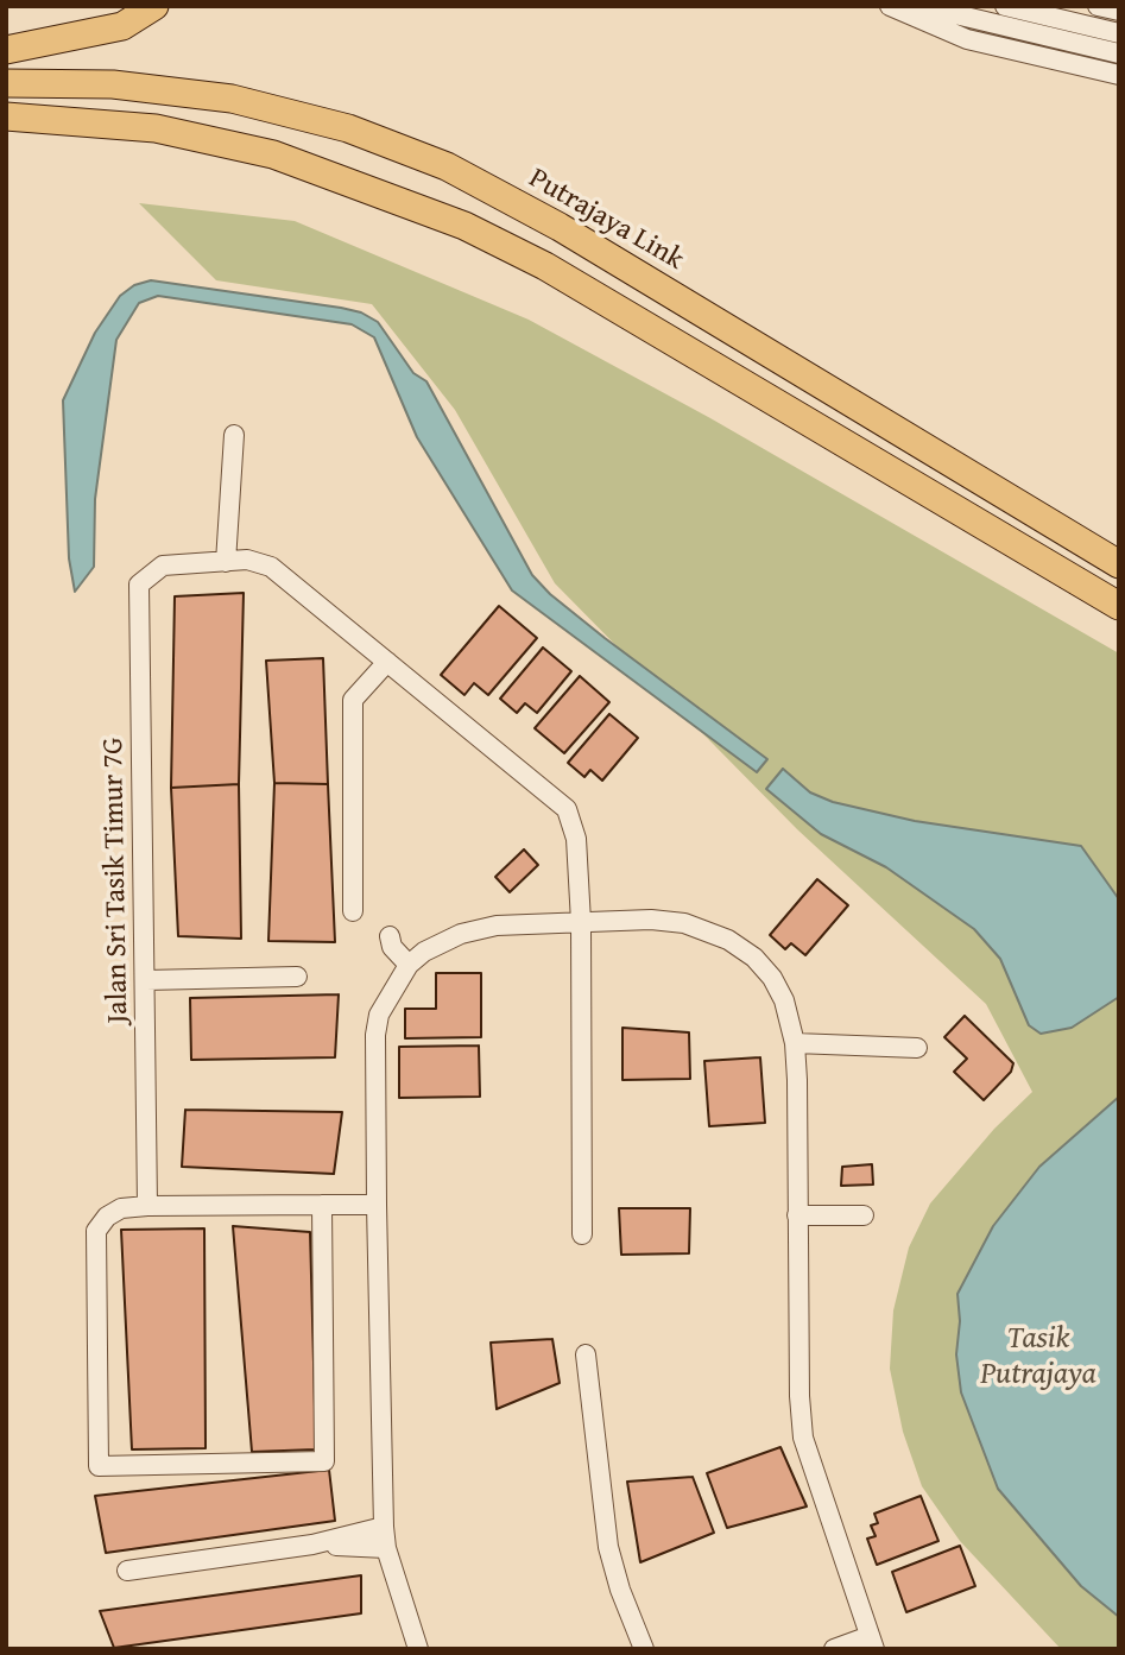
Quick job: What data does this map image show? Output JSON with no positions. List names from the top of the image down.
{
  "streets": {
    "highway": ["Putrajaya Link"],
    "street": ["Jalan Sri Tasik Timur 7G"]
  },
  "water": ["Tasik Putrajaya"]
}
